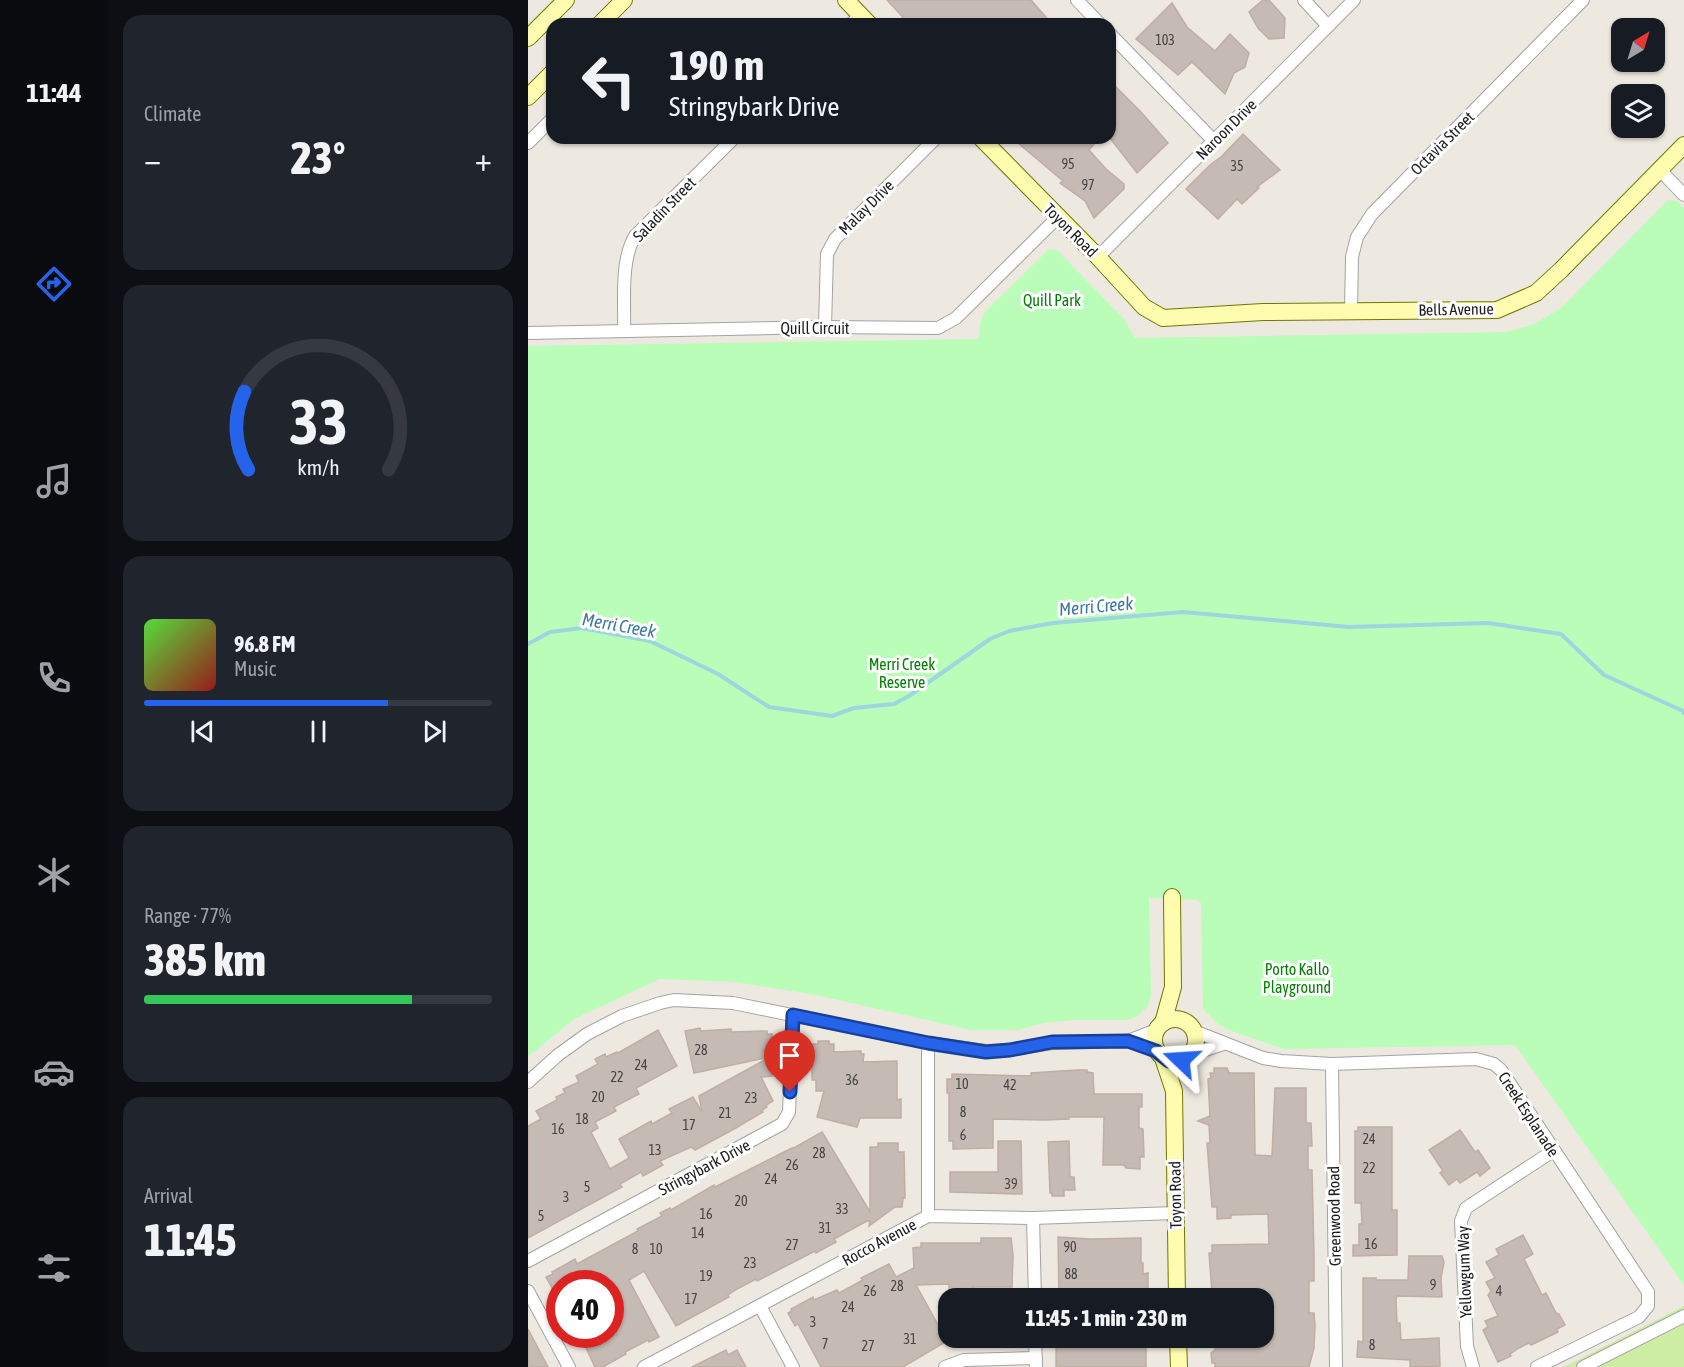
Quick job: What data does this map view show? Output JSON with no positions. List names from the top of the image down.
{
  "streets": {
    "street": [
      "Naroon Drive",
      "Octavia Street",
      "Malay Drive",
      "Saladin Street",
      "Toyon Road",
      "Bells Avenue",
      "Quill Circuit",
      "Creek Esplanade",
      "Stringybark Drive",
      "Greenwood Road",
      "Rocco Avenue",
      "Yellowgum Way"
    ]
  },
  "crossings": [
    ["Naroon Drive", "Toyon Road"],
    ["Octavia Street", "Bells Avenue"],
    ["Malay Drive", "Quill Circuit"],
    ["Saladin Street", "Quill Circuit"],
    ["Toyon Road", "Bells Avenue"],
    ["Toyon Road", "Quill Circuit"],
    ["Toyon Road", "Creek Esplanade"],
    ["Toyon Road", "Rocco Avenue"],
    ["Creek Esplanade", "Greenwood Road"],
    ["Creek Esplanade", "Yellowgum Way"]
  ],
  "water": ["Merri Creek"],
  "parks": ["Quill Park", "Merri Creek Reserve", "Porto Kallo Playground"],
  "house_numbers": [
    "103",
    "95",
    "35",
    "97",
    "28",
    "24",
    "22",
    "36",
    "10",
    "42",
    "20",
    "23",
    "8",
    "21",
    "18",
    "17",
    "16",
    "6",
    "24",
    "13",
    "28",
    "26",
    "22",
    "24",
    "39",
    "5",
    "3",
    "20",
    "33",
    "16",
    "5",
    "31",
    "14",
    "16",
    "27",
    "90",
    "8",
    "10",
    "23",
    "88",
    "19",
    "9",
    "28",
    "26",
    "4",
    "17",
    "24",
    "3",
    "31",
    "7",
    "8",
    "27"
  ],
  "north": "top right",
  "page": {
    "tabs": "11:44",
    "tile": [
      "Climate",
      ["Range · 77%", "385 km"],
      ["Arrival", "11:45"]
    ],
    "turn": ["190 m", "Stringybark Drive"],
    "heat": ["−", "23°", "+"],
    "song": ["96.8 FM", "Music"],
    "limit": "40",
    "trip": "11:45 · 1 min · 230 m",
    "gauge": ["33", "km/h"]
  }
}
